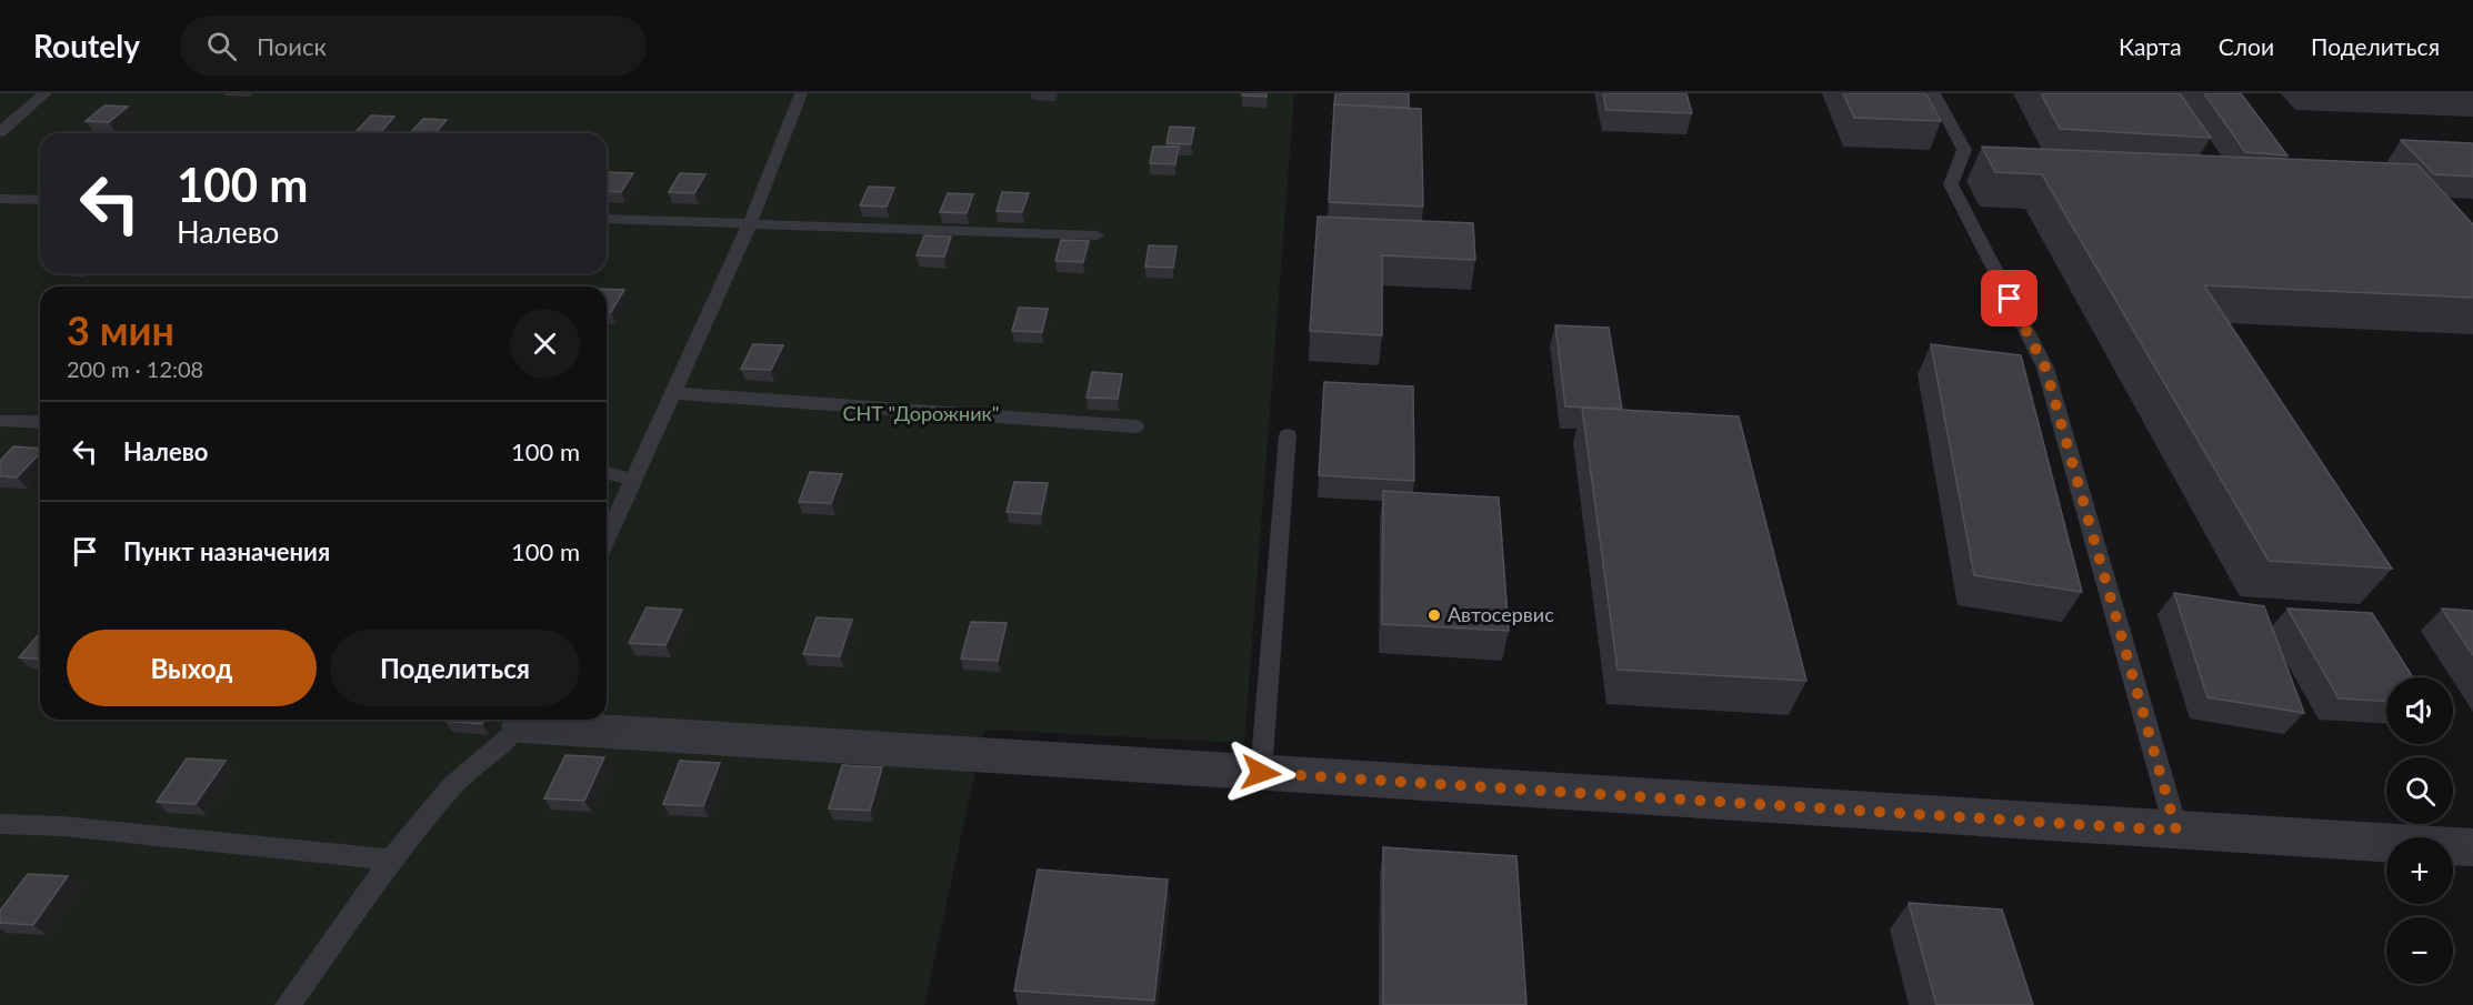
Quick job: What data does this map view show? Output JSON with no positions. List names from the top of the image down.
{
  "parks": ["СНТ \"Дорожник\""],
  "places": ["Автосервис"],
  "page": {
    "header": "Routely",
    "search": "Поиск",
    "nav": ["Карта", "Слои", "Поделиться"],
    "turn": ["100 m", "Налево"],
    "heading": ["3 мин", "200 m · 12:08"],
    "list": [
      {
        "name": "Налево",
        "value": "100 m"
      },
      {
        "name": "Пункт назначения",
        "value": "100 m"
      }
    ],
    "buttons": ["Выход", "Поделиться"],
    "map_buttons": ["+", "−"]
  }
}
